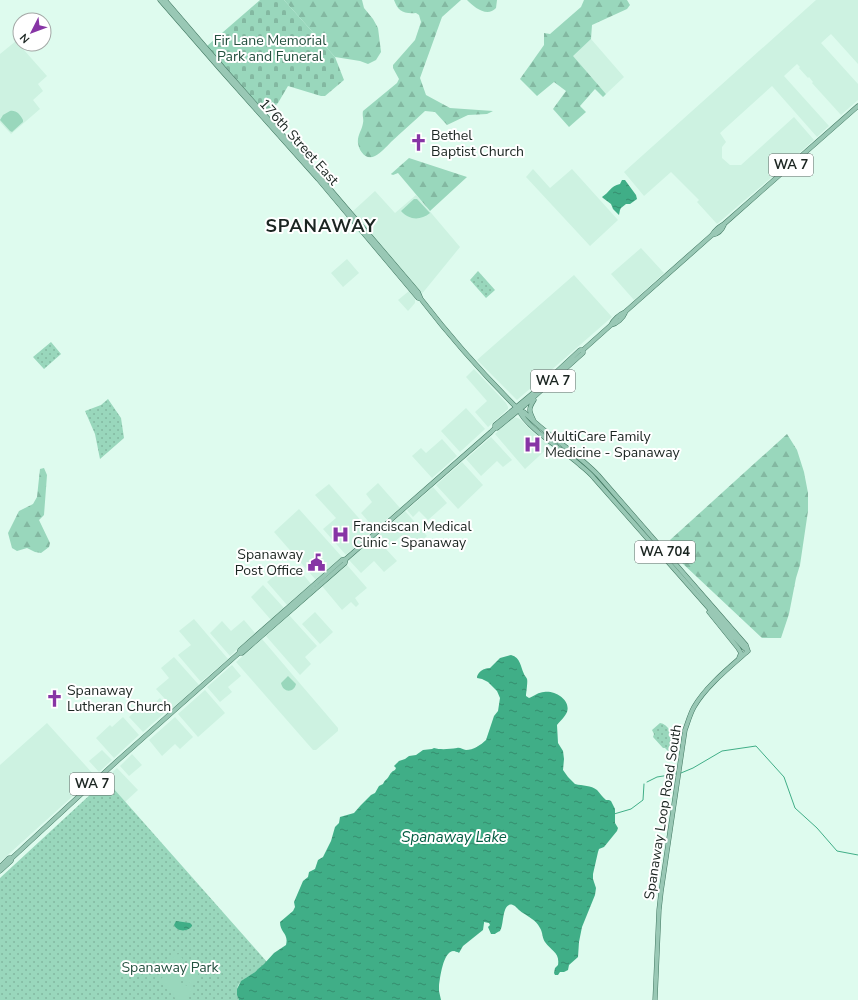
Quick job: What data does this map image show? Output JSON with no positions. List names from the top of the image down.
{
  "streets": {
    "main road": [
      "176th Street East",
      "WA 7",
      "WA 704",
      "Spanaway Loop Road South"
    ]
  },
  "crossings": [
    ["176th Street East", "WA 7"],
    ["176th Street East", "WA 704"],
    ["WA 7", "WA 704"],
    ["WA 704", "Spanaway Loop Road South"]
  ],
  "districts": ["SPANAWAY"],
  "water": ["Spanaway Lake"],
  "parks": ["Fir Lane Memorial Park and Funeral", "Spanaway Park"],
  "places": {
    "church": ["Bethel Baptist Church", "Spanaway Lutheran Church"],
    "hospital": ["MultiCare Family Medicine - Spanaway", "Franciscan Medical Clinic - Spanaway"],
    "public building": ["Spanaway Post Office"]
  },
  "north": "bottom left"
}
